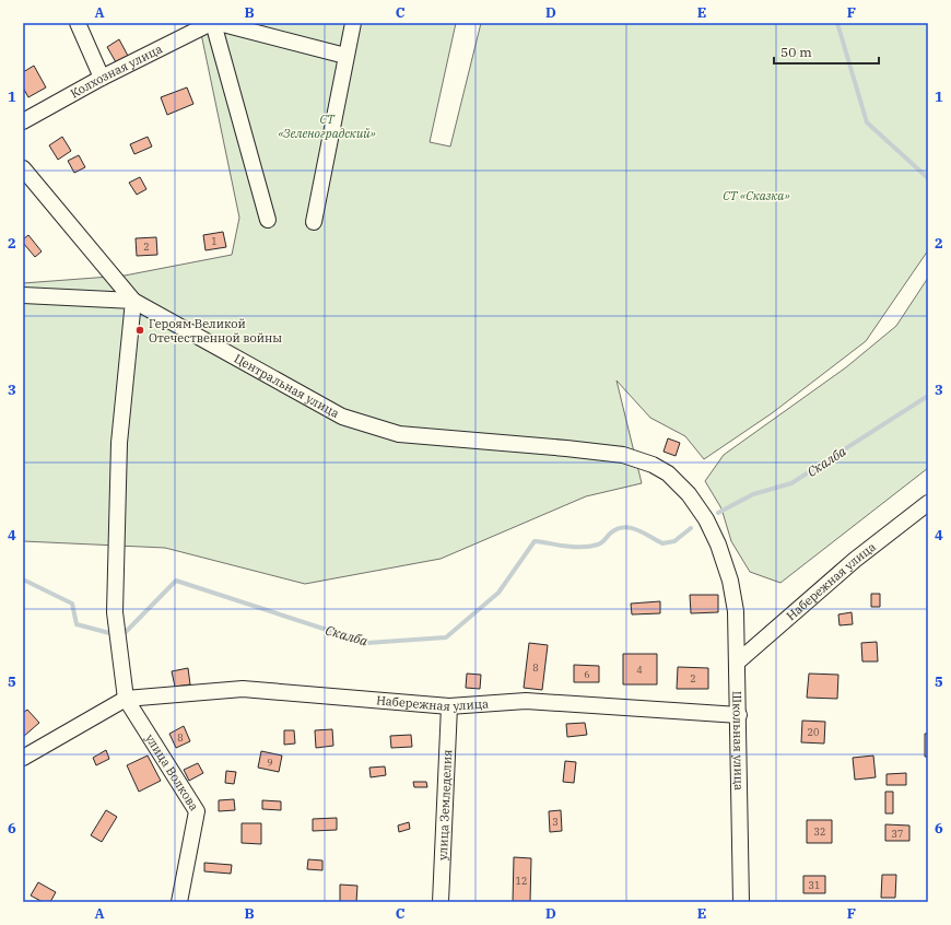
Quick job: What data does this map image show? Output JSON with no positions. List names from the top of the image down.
{
  "streets": {
    "street": [
      "Колхозная улица",
      "Центральная улица",
      "Набережная улица",
      "Школьная улица",
      "улица Волкова",
      "улица Земледелия"
    ]
  },
  "crossings": [
    ["Центральная улица", "Школьная улица"],
    ["Набережная улица", "Школьная улица"],
    ["Набережная улица", "улица Волкова"],
    ["Набережная улица", "улица Земледелия"]
  ],
  "water": ["Скалба"],
  "parks": ["СТ «Зеленоградский»", "СТ «Сказка»"],
  "places": ["Героям Великой Отечественной войны"],
  "house_numbers": [
    "1",
    "2",
    "8",
    "4",
    "6",
    "2",
    "20",
    "8",
    "9",
    "3",
    "32",
    "37",
    "12",
    "31"
  ],
  "scale_bar": "50 m",
  "grid": {
    "columns": [
      "A",
      "B",
      "C",
      "D",
      "E",
      "F"
    ],
    "rows": [
      "1",
      "2",
      "3",
      "4",
      "5",
      "6"
    ]
  }
}
